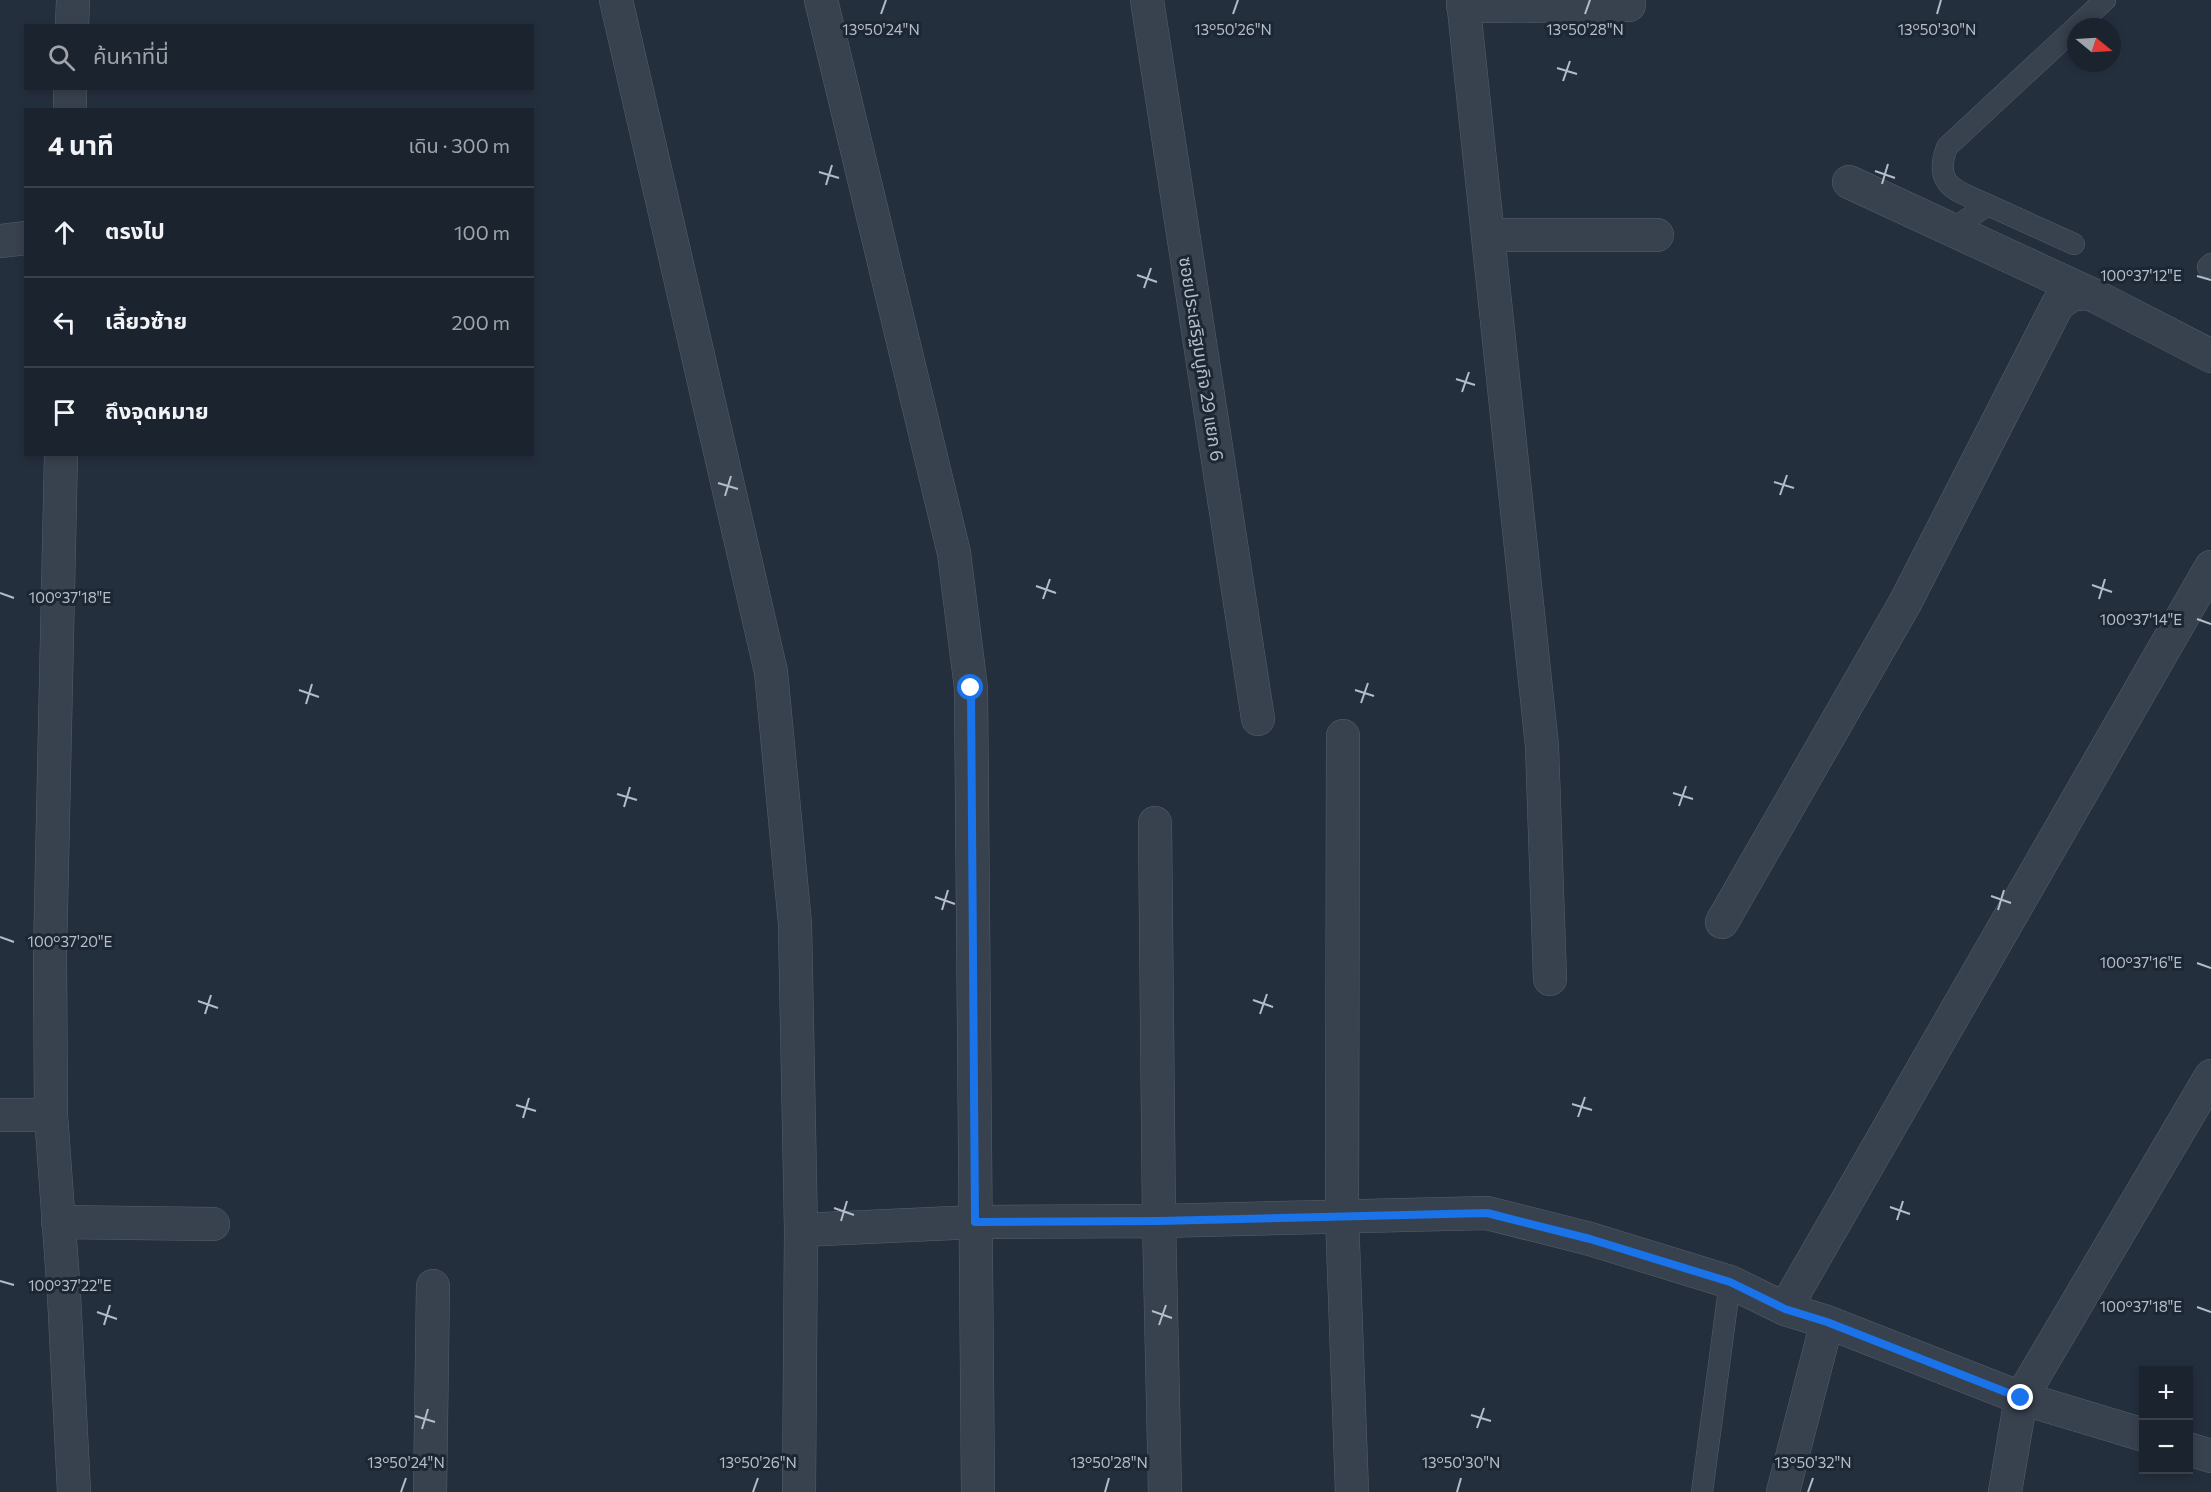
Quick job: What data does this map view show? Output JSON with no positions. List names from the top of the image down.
{
  "streets": {
    "street": ["ซอยประเสริฐมนูกิจ 29 แยก 6"]
  },
  "north": "right",
  "page": {
    "search": "ค้นหาที่นี่",
    "heading": ["4 นาที", "เดิน · 300 m"],
    "list": [
      ["ตรงไป", "100 m"],
      ["เลี้ยวซ้าย", "200 m"],
      "ถึงจุดหมาย"
    ],
    "map_buttons": ["+", "−"]
  },
  "coordinates": [
    "13°50'24\"N",
    "13°50'26\"N",
    "13°50'28\"N",
    "13°50'30\"N",
    "100°37'12\"E",
    "100°37'18\"E",
    "100°37'14\"E",
    "100°37'20\"E",
    "100°37'16\"E",
    "100°37'22\"E",
    "13°50'32\"N"
  ]
}
